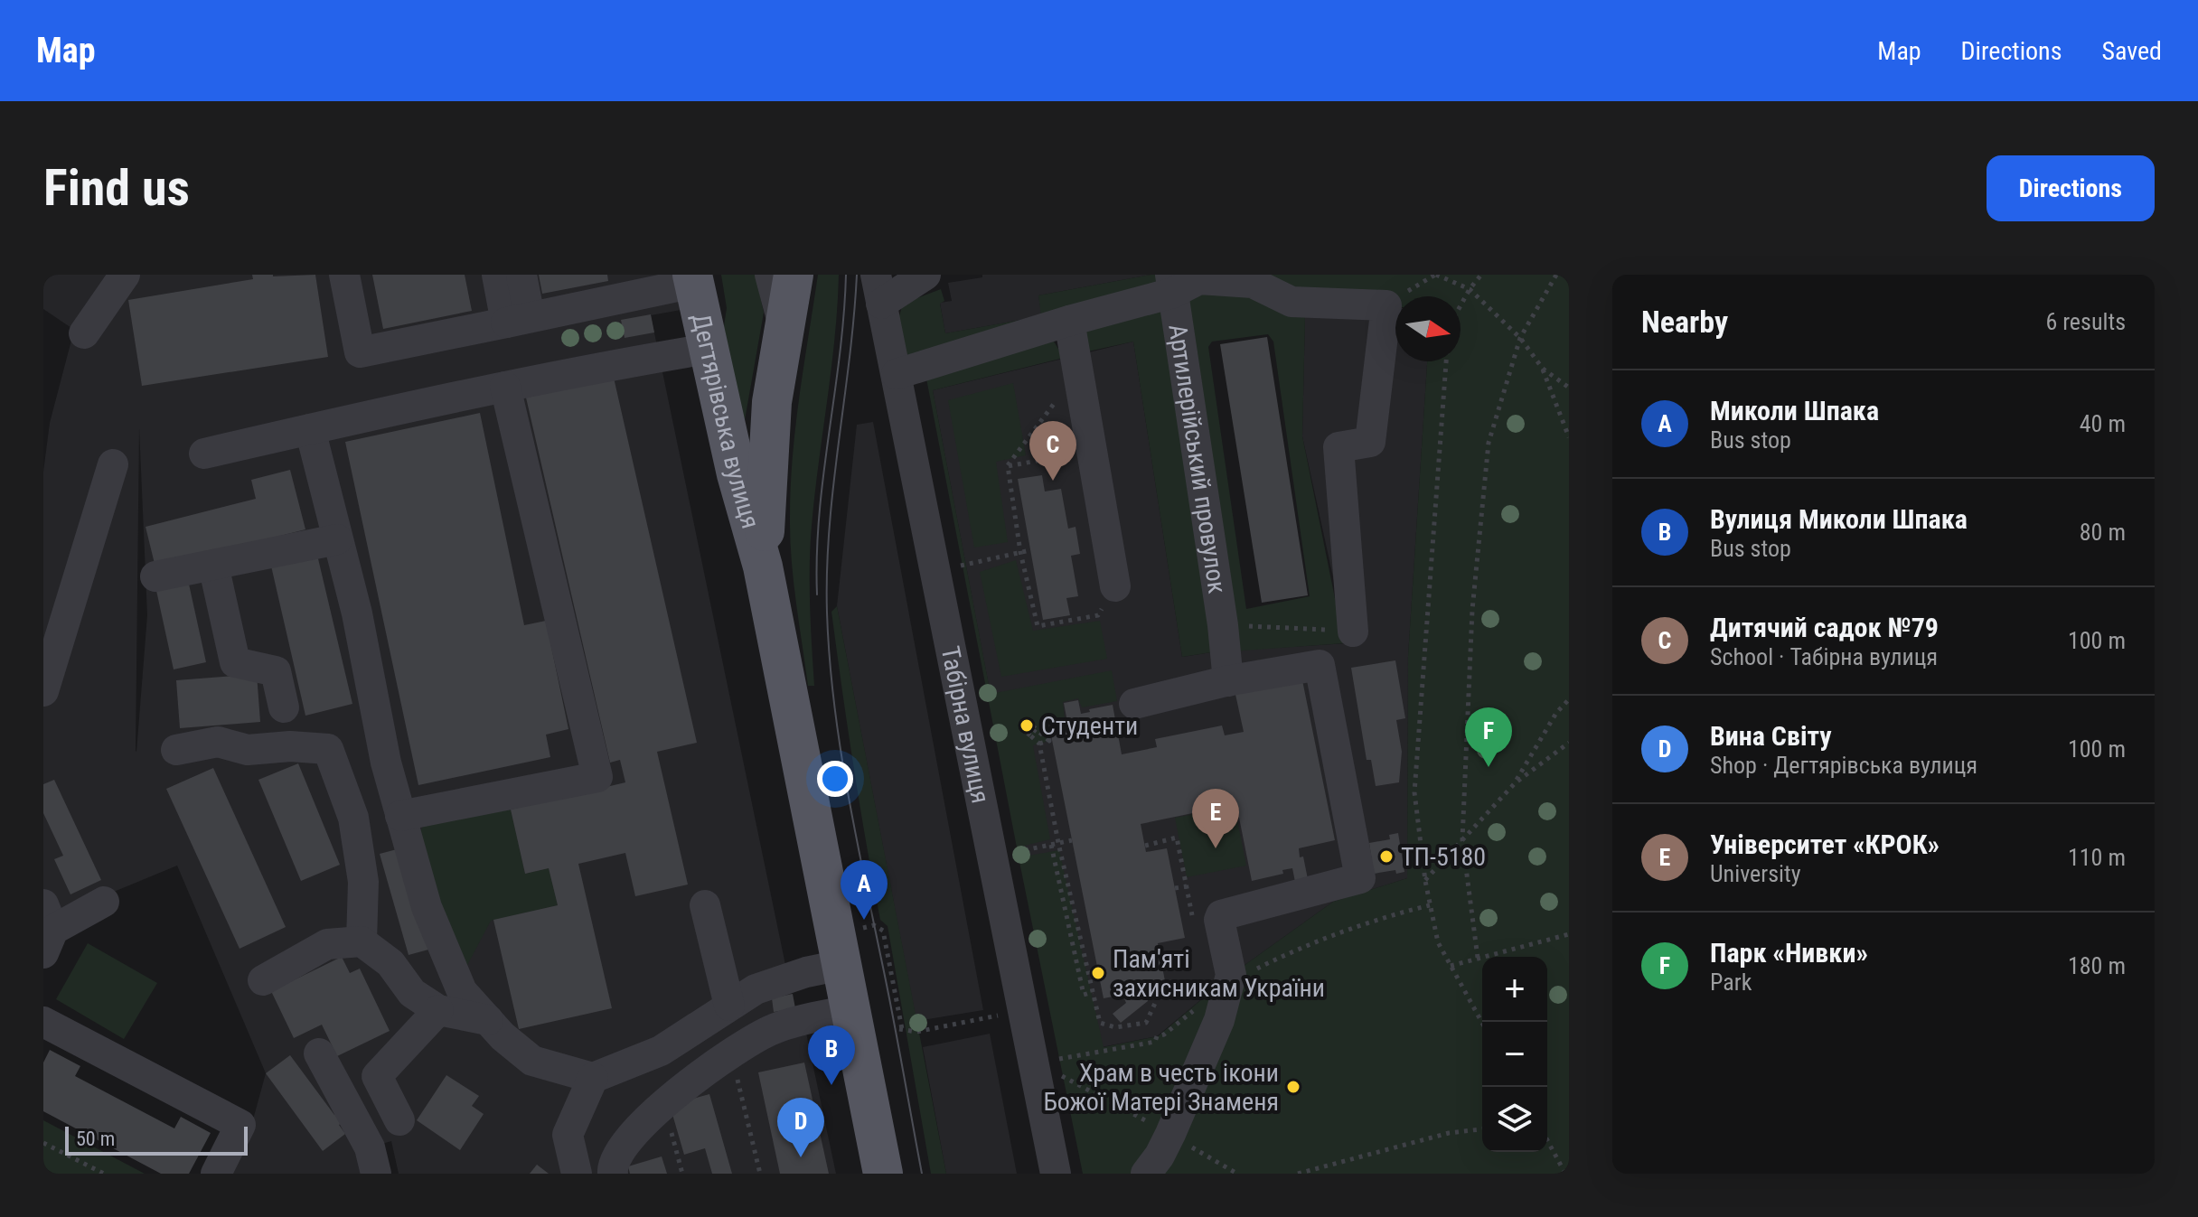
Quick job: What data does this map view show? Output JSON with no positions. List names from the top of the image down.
{
  "streets": {
    "main road": ["Дегтярівська вулиця"],
    "street": ["Артилерійський провулок", "Табірна вулиця"]
  },
  "crossings": [
    ["Артилерійський провулок", "Табірна вулиця"]
  ],
  "places": [
    "Студенти",
    "ТП-5180",
    "Пам'яті захисникам України",
    "Храм в честь ікони Божої Матері Знаменя"
  ],
  "scale_bar": "50 m",
  "north": "right",
  "page": {
    "header": "Map",
    "nav": ["Map", "Directions", "Saved"],
    "buttons": "Directions",
    "title": "Find us",
    "heading": ["Nearby", "6 results"],
    "list": [
      {
        "mark": "A",
        "name": "Миколи Шпака",
        "note": "Bus stop",
        "value": "40 m"
      },
      {
        "mark": "B",
        "name": "Вулиця Миколи Шпака",
        "note": "Bus stop",
        "value": "80 m"
      },
      {
        "mark": "C",
        "name": "Дитячий садок №79",
        "note": "School · Табірна вулиця",
        "value": "100 m"
      },
      {
        "mark": "D",
        "name": "Вина Світу",
        "note": "Shop · Дегтярівська вулиця",
        "value": "100 m"
      },
      {
        "mark": "E",
        "name": "Університет «КРОК»",
        "note": "University",
        "value": "110 m"
      },
      {
        "mark": "F",
        "name": "Парк «Нивки»",
        "note": "Park",
        "value": "180 m"
      }
    ],
    "pins": [
      "C",
      "F",
      "E",
      "A",
      "B",
      "D"
    ],
    "map_buttons": ["+", "−"],
    "scale": "50 m"
  }
}
